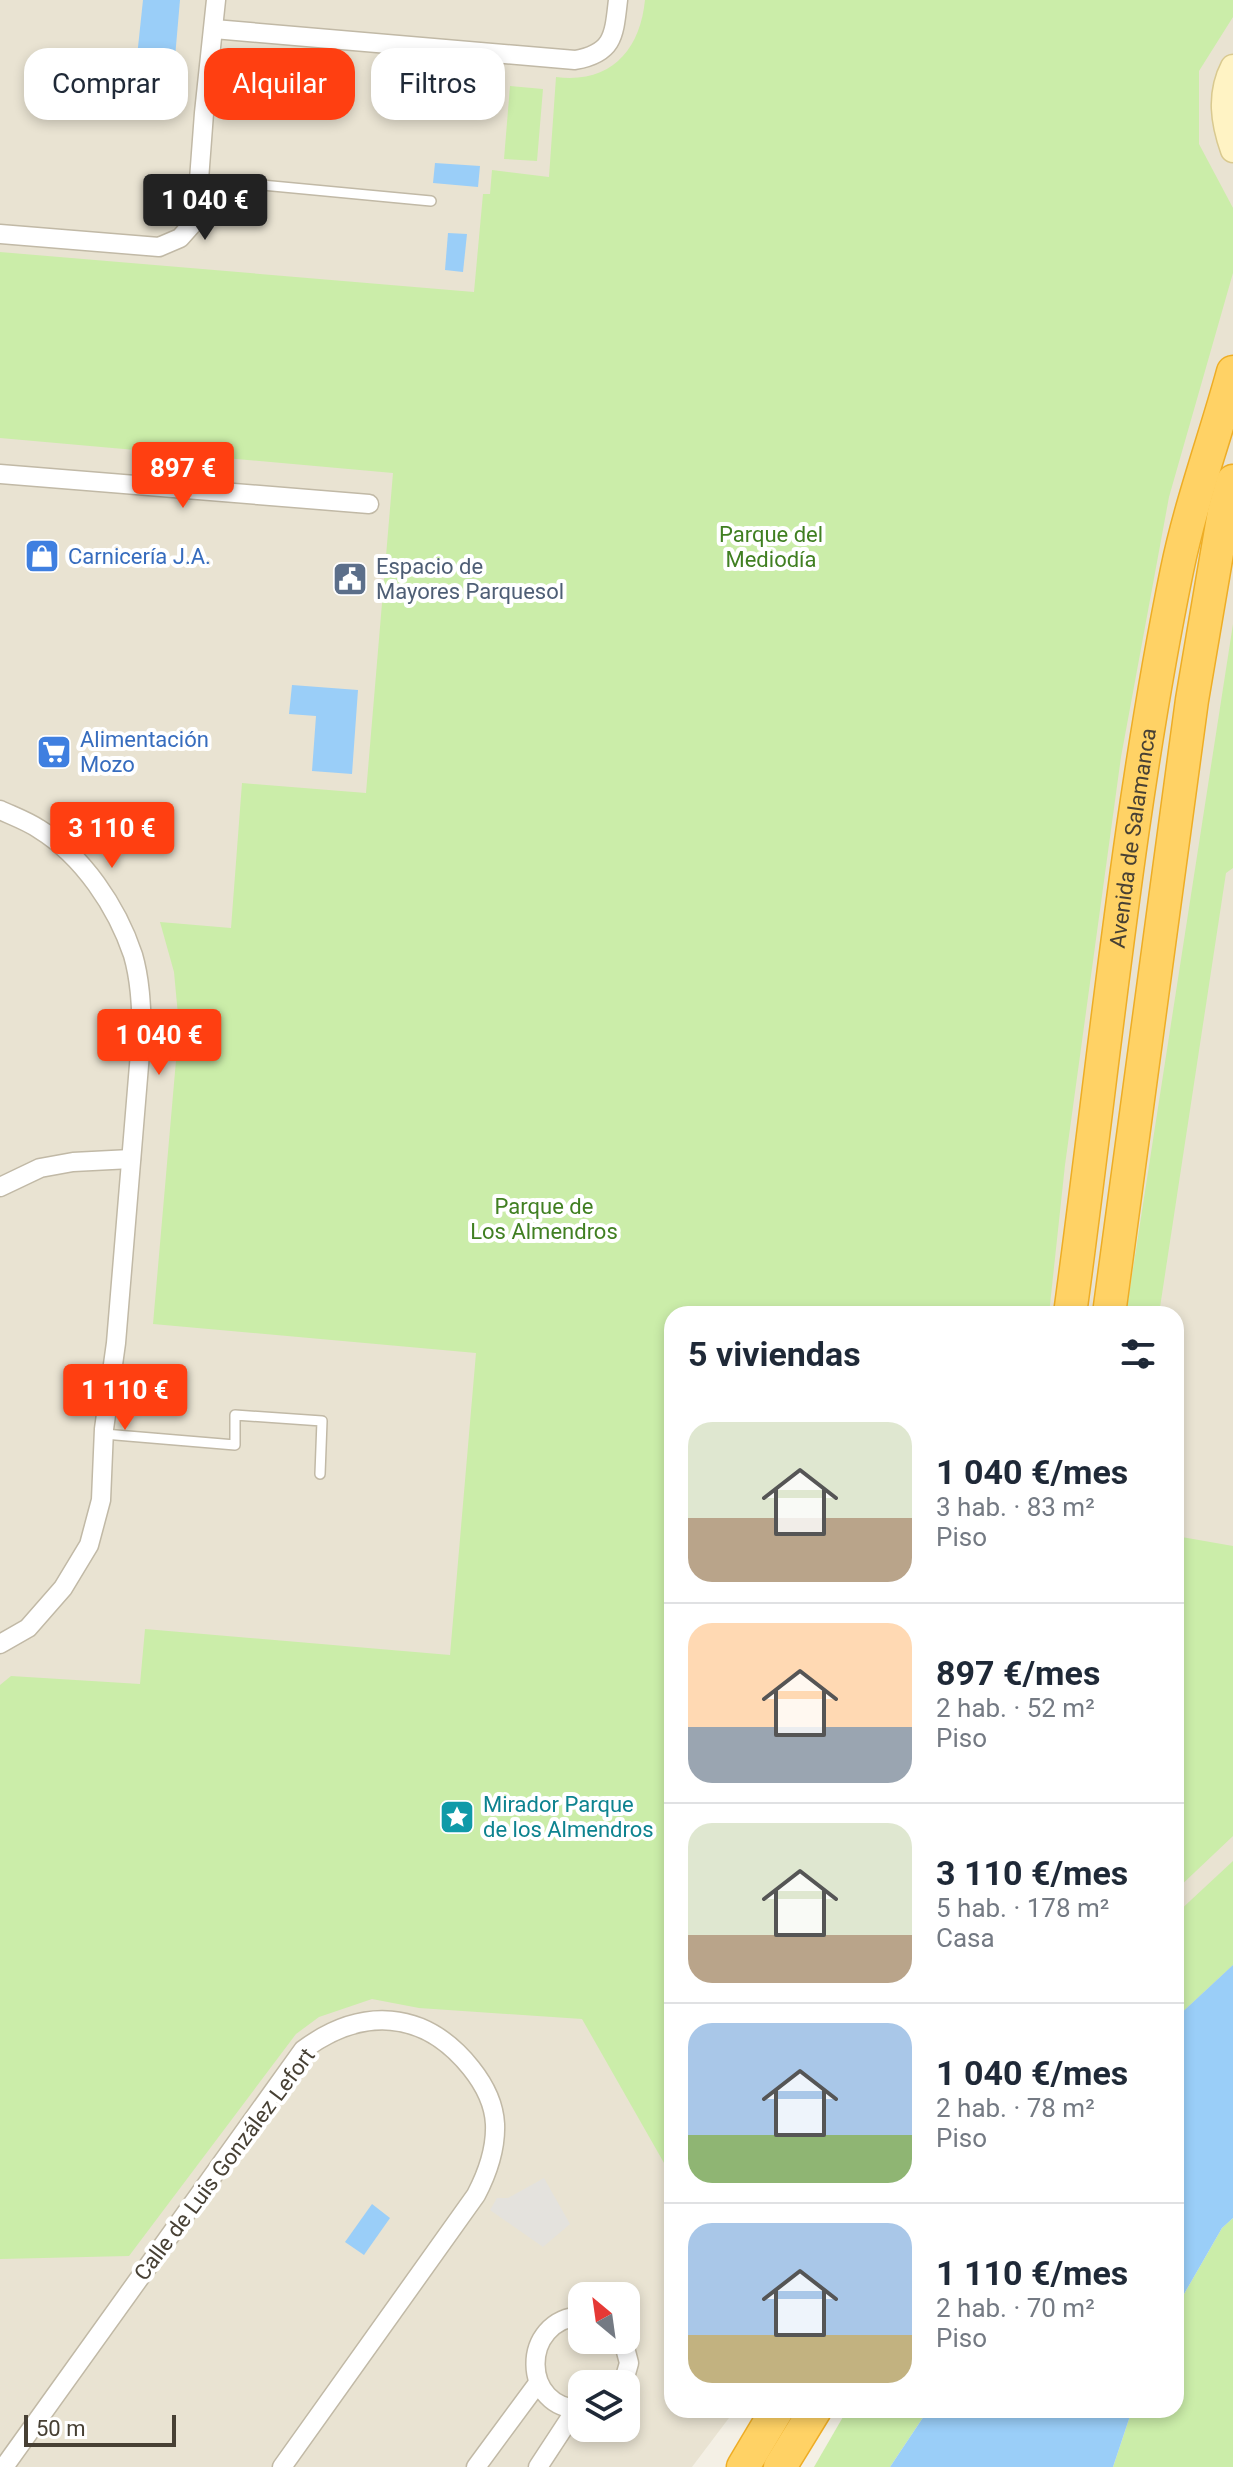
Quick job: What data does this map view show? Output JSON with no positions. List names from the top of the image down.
{
  "streets": {
    "highway": ["Avenida de Salamanca"],
    "street": ["Calle de Luis González Lefort"]
  },
  "parks": ["Parque del Mediodía", "Parque de Los Almendros"],
  "places": {
    "shop": ["Carnicería J.A."],
    "public building": ["Espacio de Mayores Parquesol"],
    "supermarket": ["Alimentación Mozo"],
    "place": ["Mirador Parque de los Almendros"]
  },
  "scale_bar": "50 m",
  "north": "top left",
  "page": {
    "chip": ["Comprar", "Alquilar", "Filtros"],
    "price": [
      "1 040 €",
      "897 €",
      "3 110 €",
      "1 040 €",
      "1 110 €"
    ],
    "heading": "5 viviendas",
    "list": [
      {
        "name": "1 040 €/mes",
        "note": "3 hab. · 83 m² · Piso"
      },
      {
        "name": "897 €/mes",
        "note": "2 hab. · 52 m² · Piso"
      },
      {
        "name": "3 110 €/mes",
        "note": "5 hab. · 178 m² · Casa"
      },
      {
        "name": "1 040 €/mes",
        "note": "2 hab. · 78 m² · Piso"
      },
      {
        "name": "1 110 €/mes",
        "note": "2 hab. · 70 m² · Piso"
      }
    ],
    "scale": "50 m"
  }
}
